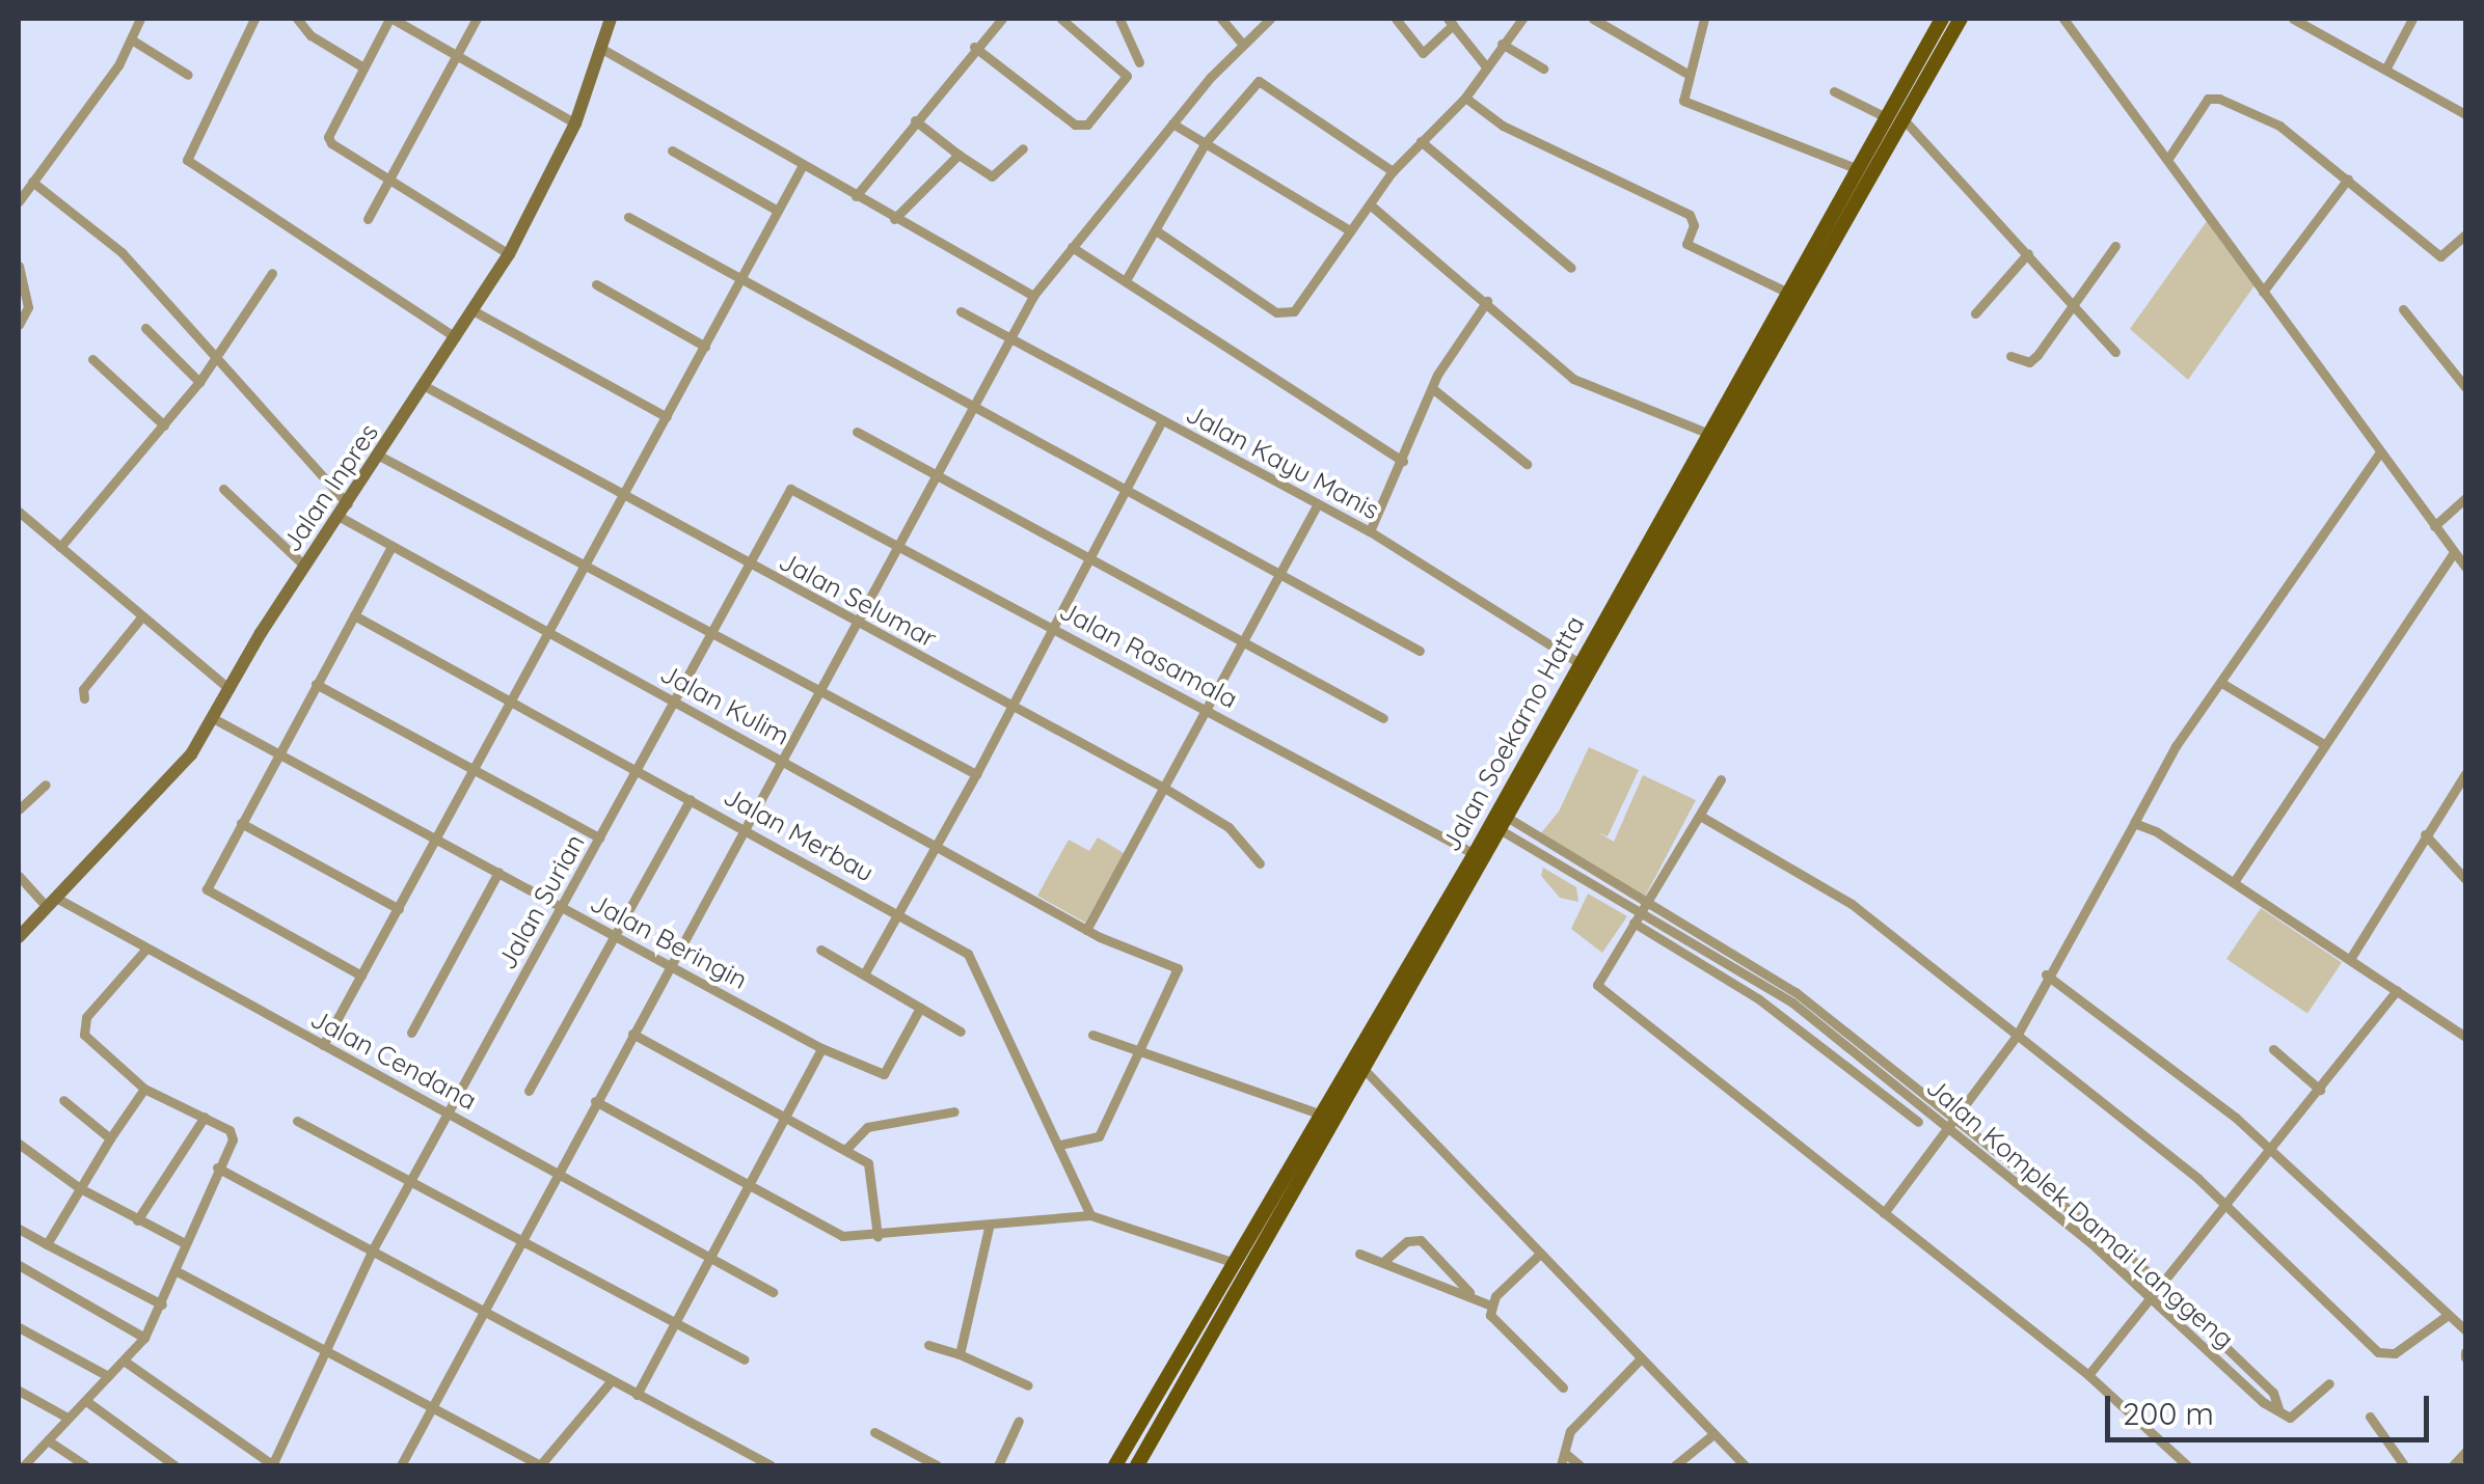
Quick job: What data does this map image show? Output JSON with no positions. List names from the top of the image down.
{
  "streets": {
    "main road": ["Jalan Inpres", "Jalan Soekarno Hatta"],
    "street": [
      "Jalan Kayu Manis",
      "Jalan Selumar",
      "Jalan Rasamala",
      "Jalan Kulim",
      "Jalan Merbau",
      "Jalan Surian",
      "Jalan Beringin",
      "Jalan Cendana",
      "Jalan Komplek Damai Langgeng"
    ]
  },
  "crossings": [
    ["Jalan Kayu Manis", "Jalan Soekarno Hatta"],
    ["Jalan Inpres", "Jalan Selumar"],
    ["Jalan Inpres", "Jalan Kulim"],
    ["Jalan Inpres", "Jalan Beringin"],
    ["Jalan Inpres", "Jalan Cendana"],
    ["Jalan Selumar", "Jalan Surian"],
    ["Jalan Rasamala", "Jalan Soekarno Hatta"],
    ["Jalan Rasamala", "Jalan Surian"],
    ["Jalan Kulim", "Jalan Surian"],
    ["Jalan Soekarno Hatta", "Jalan Komplek Damai Langgeng"],
    ["Jalan Merbau", "Jalan Surian"],
    ["Jalan Surian", "Jalan Beringin"],
    ["Jalan Surian", "Jalan Cendana"]
  ],
  "scale_bar": "200 m"
}
